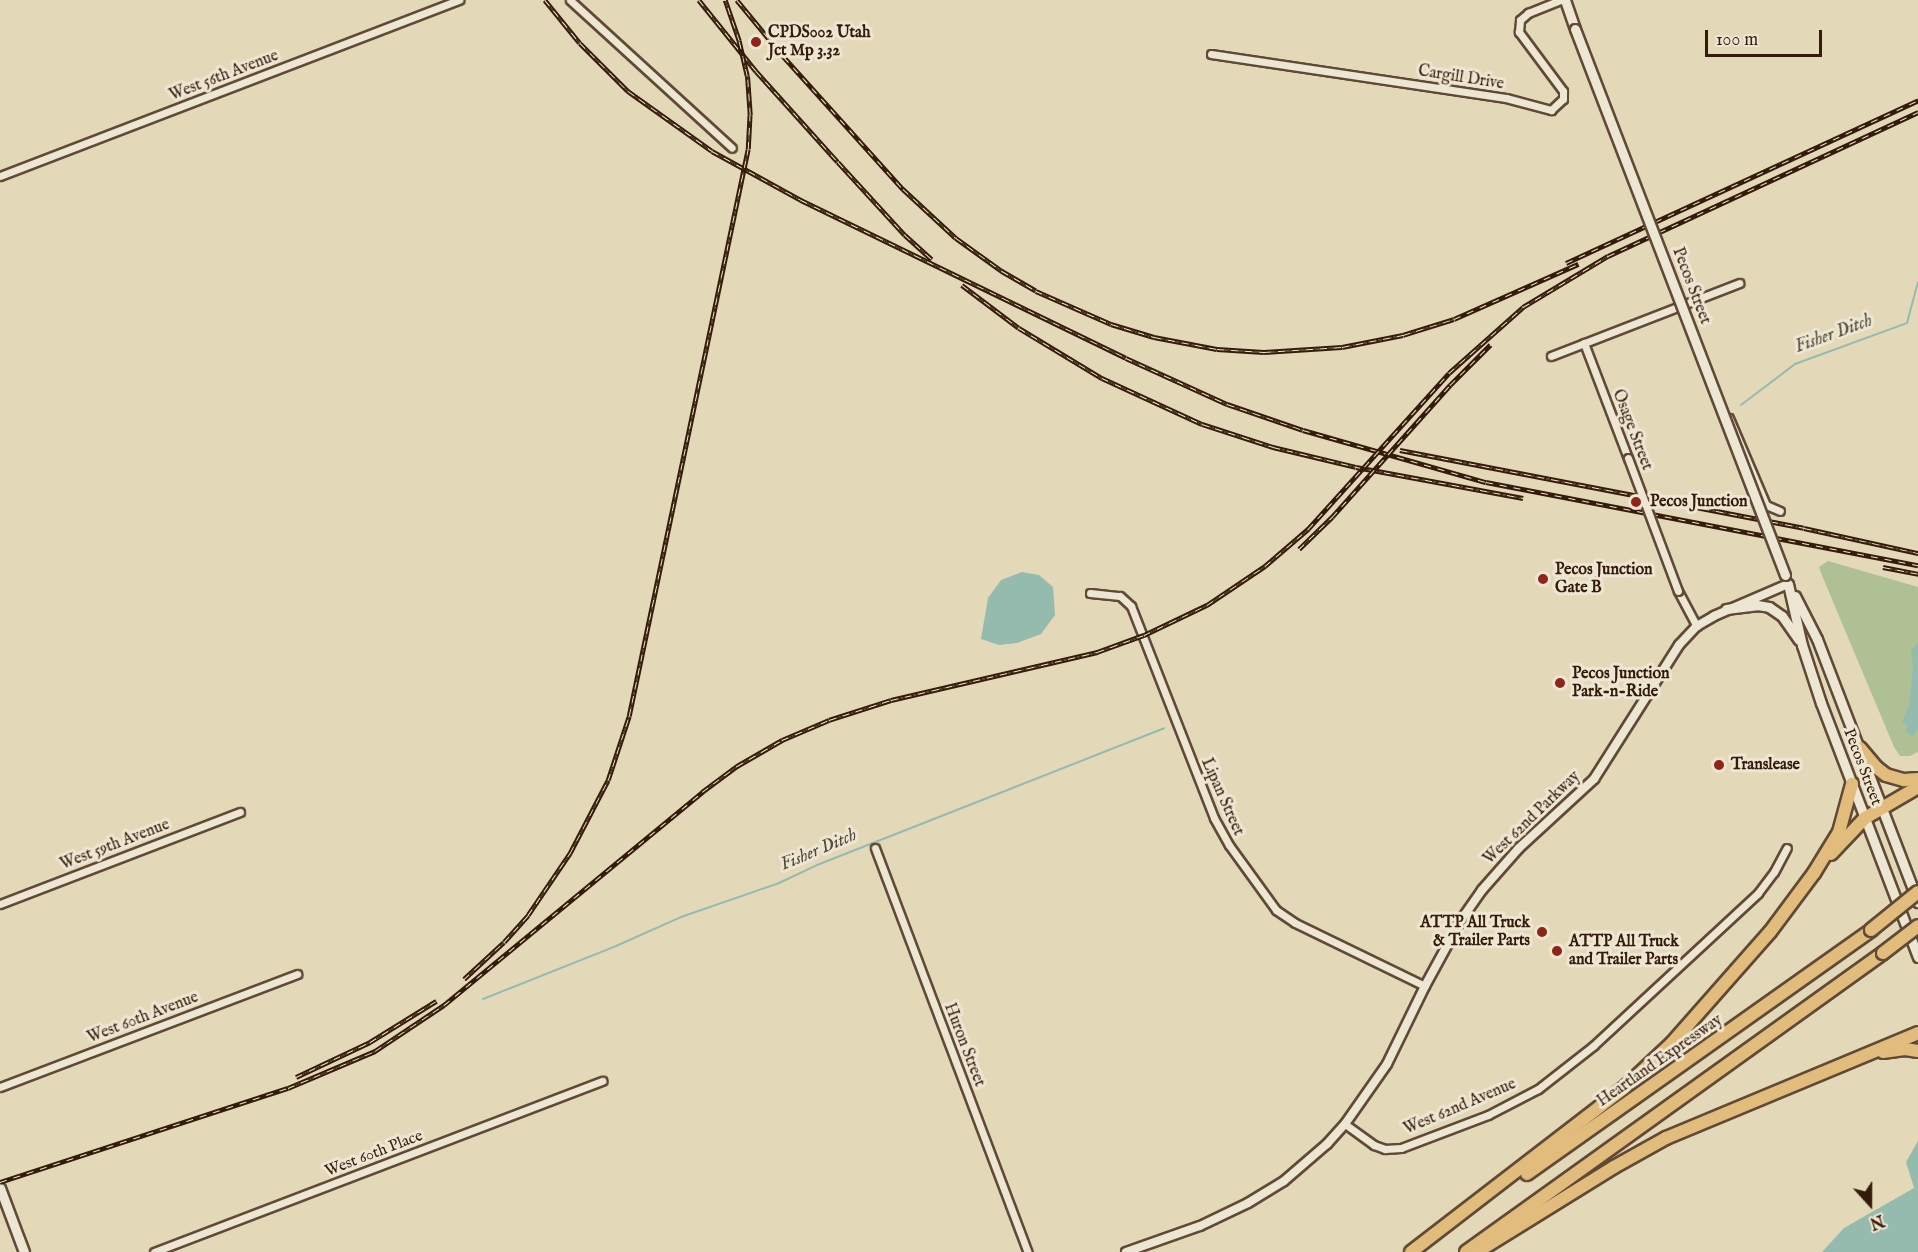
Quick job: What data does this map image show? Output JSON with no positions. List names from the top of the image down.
{
  "streets": {
    "highway": ["Heartland Expressway"],
    "main road": ["Pecos Street"],
    "street": [
      "West 56th Avenue",
      "Cargill Drive",
      "Osage Street",
      "Lipan Street",
      "West 62nd Parkway",
      "West 59th Avenue",
      "West 60th Avenue",
      "Huron Street",
      "West 62nd Avenue",
      "West 60th Place"
    ]
  },
  "crossings": [
    ["Cargill Drive", "Pecos Street"],
    ["Pecos Street", "West 62nd Parkway"],
    ["Osage Street", "West 62nd Parkway"],
    ["Lipan Street", "West 62nd Parkway"],
    ["West 62nd Parkway", "West 62nd Avenue"]
  ],
  "water": ["Fisher Ditch"],
  "places": [
    "CPDS002 Utah Jct Mp 3.32",
    "Pecos Junction",
    "Pecos Junction Gate B",
    "Pecos Junction Park-n-Ride",
    "Translease",
    "ATTP All Truck & Trailer Parts",
    "ATTP All Truck and Trailer Parts"
  ],
  "scale_bar": "100 m",
  "north": "bottom"
}
